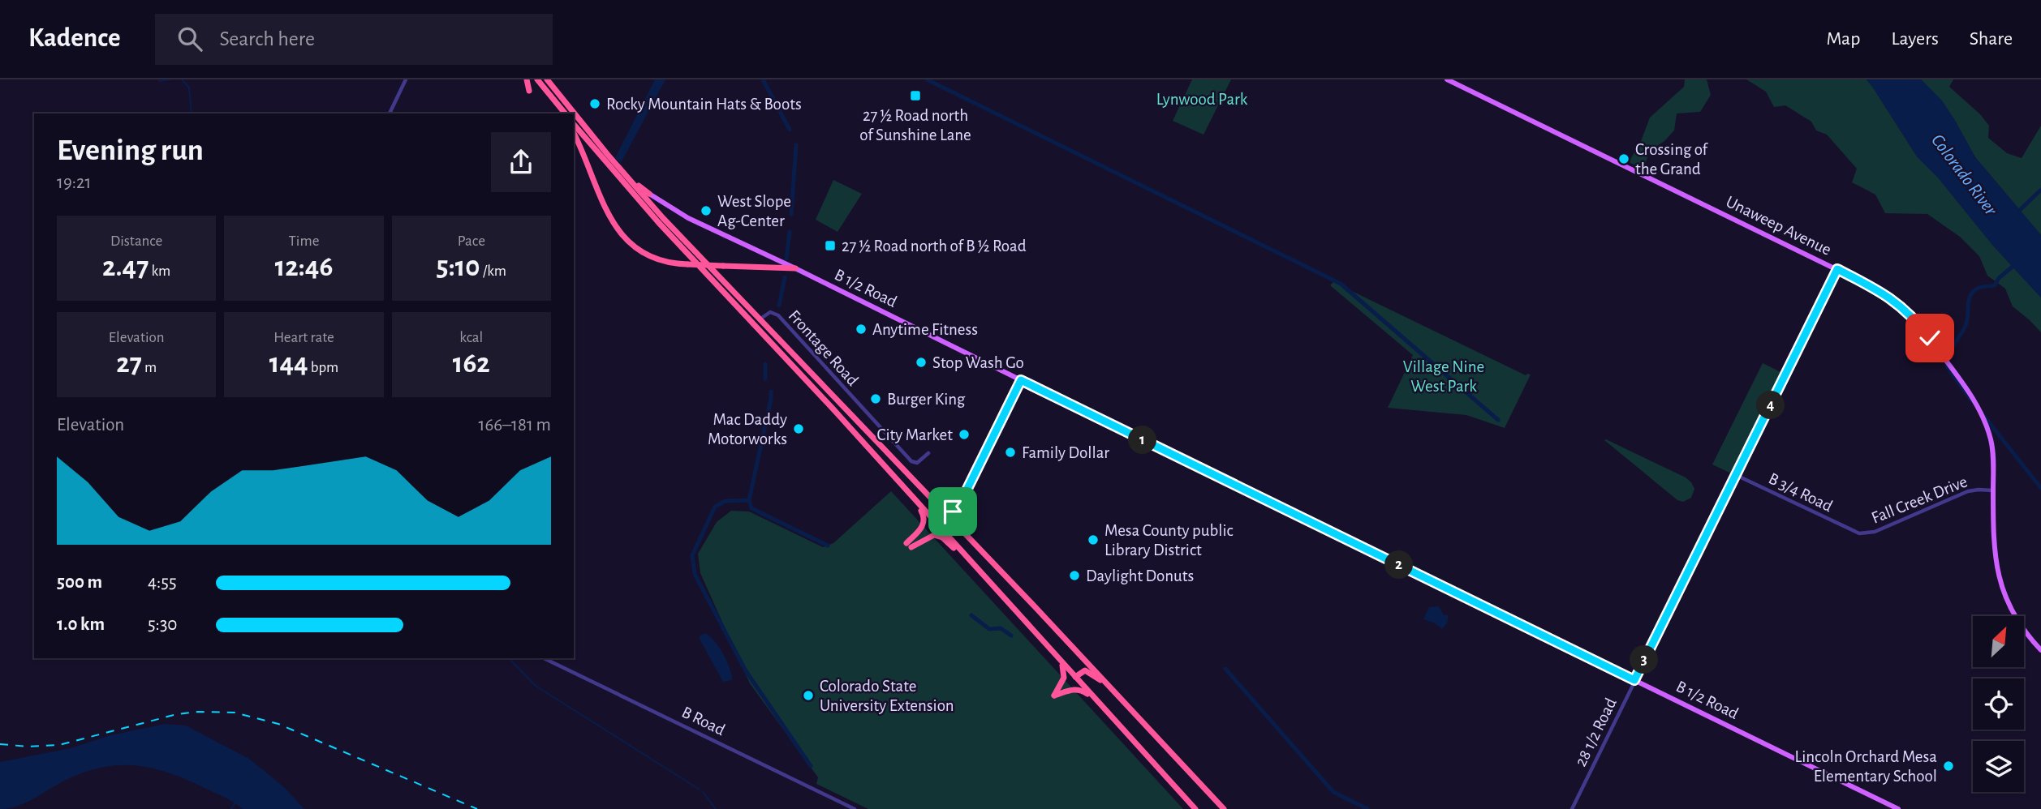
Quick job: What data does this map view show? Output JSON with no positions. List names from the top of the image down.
{
  "streets": {
    "main road": ["Unaweep Avenue", "B 1/2 Road"],
    "street": [
      "Frontage Road",
      "B 3/4 Road",
      "Fall Creek Drive",
      "B Road",
      "28 1/2 Road"
    ]
  },
  "crossings": [
    ["Unaweep Avenue", "Fall Creek Drive"],
    ["Unaweep Avenue", "28 1/2 Road"],
    ["B 1/2 Road", "28 1/2 Road"],
    ["B 3/4 Road", "Fall Creek Drive"],
    ["B 3/4 Road", "28 1/2 Road"]
  ],
  "water": ["Colorado River"],
  "parks": ["Lynwood Park", "Village Nine West Park"],
  "places": {
    "transit": ["27 ½ Road north of Sunshine Lane", "27 ½ Road north of B ½ Road"],
    "other": [
      "Rocky Mountain Hats & Boots",
      "Crossing of the Grand",
      "West Slope Ag-Center",
      "Anytime Fitness",
      "Stop Wash Go",
      "Burger King",
      "Mac Daddy Motorworks",
      "City Market",
      "Family Dollar",
      "Mesa County public Library District",
      "Daylight Donuts",
      "Colorado State University Extension",
      "Lincoln Orchard Mesa Elementary School"
    ]
  },
  "north": "top right",
  "page": {
    "header": "Kadence",
    "search": "Search here",
    "nav": ["Map", "Layers", "Share"],
    "heading": ["Evening run", "19:21"],
    "stats": [
      ["Distance", "2.47 km"],
      ["Time", "12:46"],
      ["Pace", "5:10 /km"],
      ["Elevation", "27 m"],
      ["Heart rate", "144 bpm"],
      ["kcal", "162"]
    ],
    "pins": [
      "4",
      "1",
      "2",
      "3"
    ],
    "chart": ["Elevation", "166–181 m"],
    "list": [
      {
        "name": "500 m",
        "note": "4:55"
      },
      {
        "name": "1.0 km",
        "note": "5:30"
      }
    ]
  }
}
